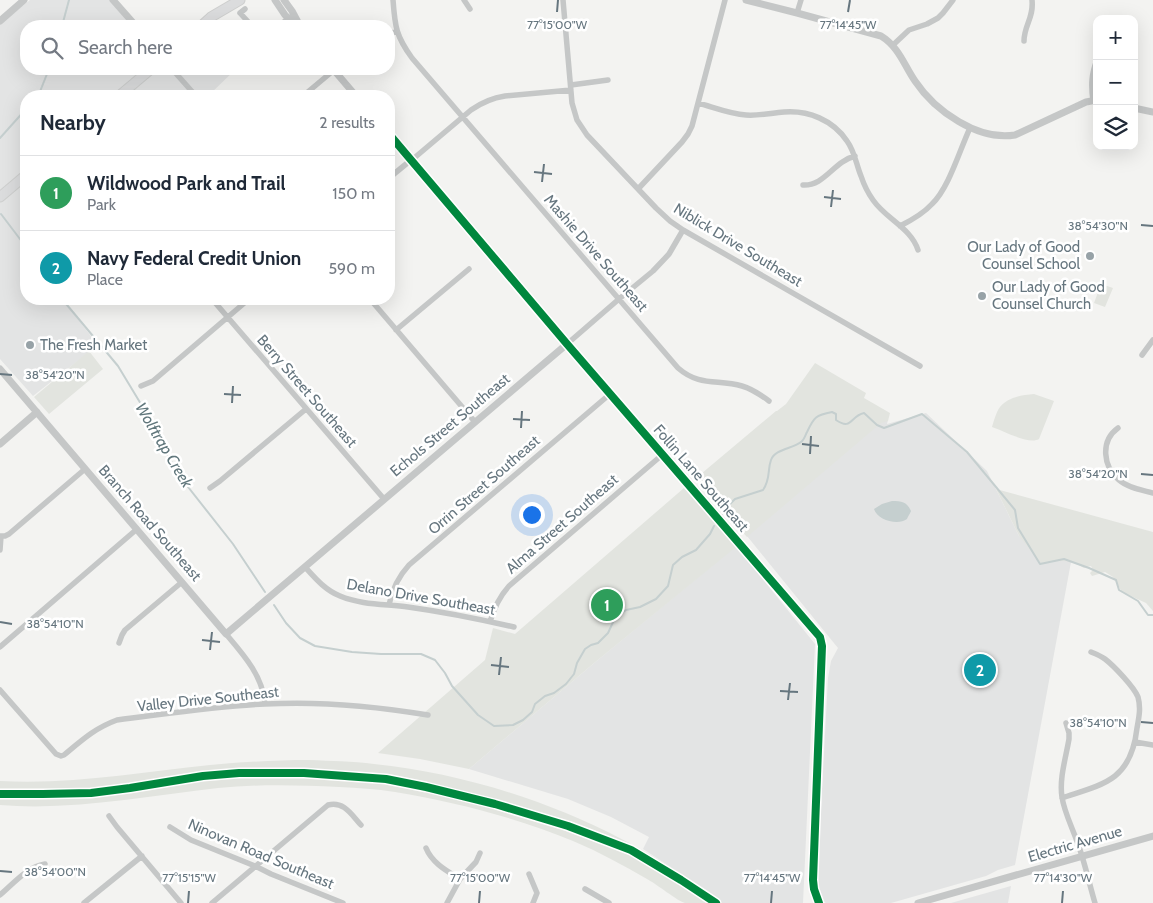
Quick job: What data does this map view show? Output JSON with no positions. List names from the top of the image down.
{
  "streets": {
    "street": [
      "Niblick Drive Southeast",
      "Mashie Drive Southeast",
      "Berry Street Southeast",
      "Echols Street Southeast",
      "Follin Lane Southeast",
      "Orrin Street Southeast",
      "Branch Road Southeast",
      "Alma Street Southeast",
      "Delano Drive Southeast",
      "Valley Drive Southeast",
      "Electric Avenue",
      "Ninovan Road Southeast"
    ]
  },
  "crossings": [
    ["Niblick Drive Southeast", "Echols Street Southeast"],
    ["Mashie Drive Southeast", "Echols Street Southeast"],
    ["Berry Street Southeast", "Echols Street Southeast"],
    ["Echols Street Southeast", "Follin Lane Southeast"],
    ["Echols Street Southeast", "Branch Road Southeast"],
    ["Echols Street Southeast", "Delano Drive Southeast"],
    ["Follin Lane Southeast", "Orrin Street Southeast"],
    ["Follin Lane Southeast", "Alma Street Southeast"],
    ["Orrin Street Southeast", "Delano Drive Southeast"],
    ["Branch Road Southeast", "Valley Drive Southeast"],
    ["Alma Street Southeast", "Delano Drive Southeast"]
  ],
  "water": ["Wolftrap Creek"],
  "places": ["Our Lady of Good Counsel School", "Our Lady of Good Counsel Church", "The Fresh Market"],
  "page": {
    "map_buttons": ["+", "−"],
    "search": "Search here",
    "heading": ["Nearby", "2 results"],
    "list": [
      {
        "mark": "1",
        "name": "Wildwood Park and Trail",
        "note": "Park",
        "value": "150 m"
      },
      {
        "mark": "2",
        "name": "Navy Federal Credit Union",
        "note": "Place",
        "value": "590 m"
      }
    ],
    "pins": ["1", "2"]
  },
  "coordinates": [
    "77°15'00\"W",
    "77°14'45\"W",
    "38°54'30\"N",
    "38°54'20\"N",
    "38°54'10\"N",
    "38°54'00\"N",
    "77°15'15\"W",
    "77°14'30\"W"
  ]
}
